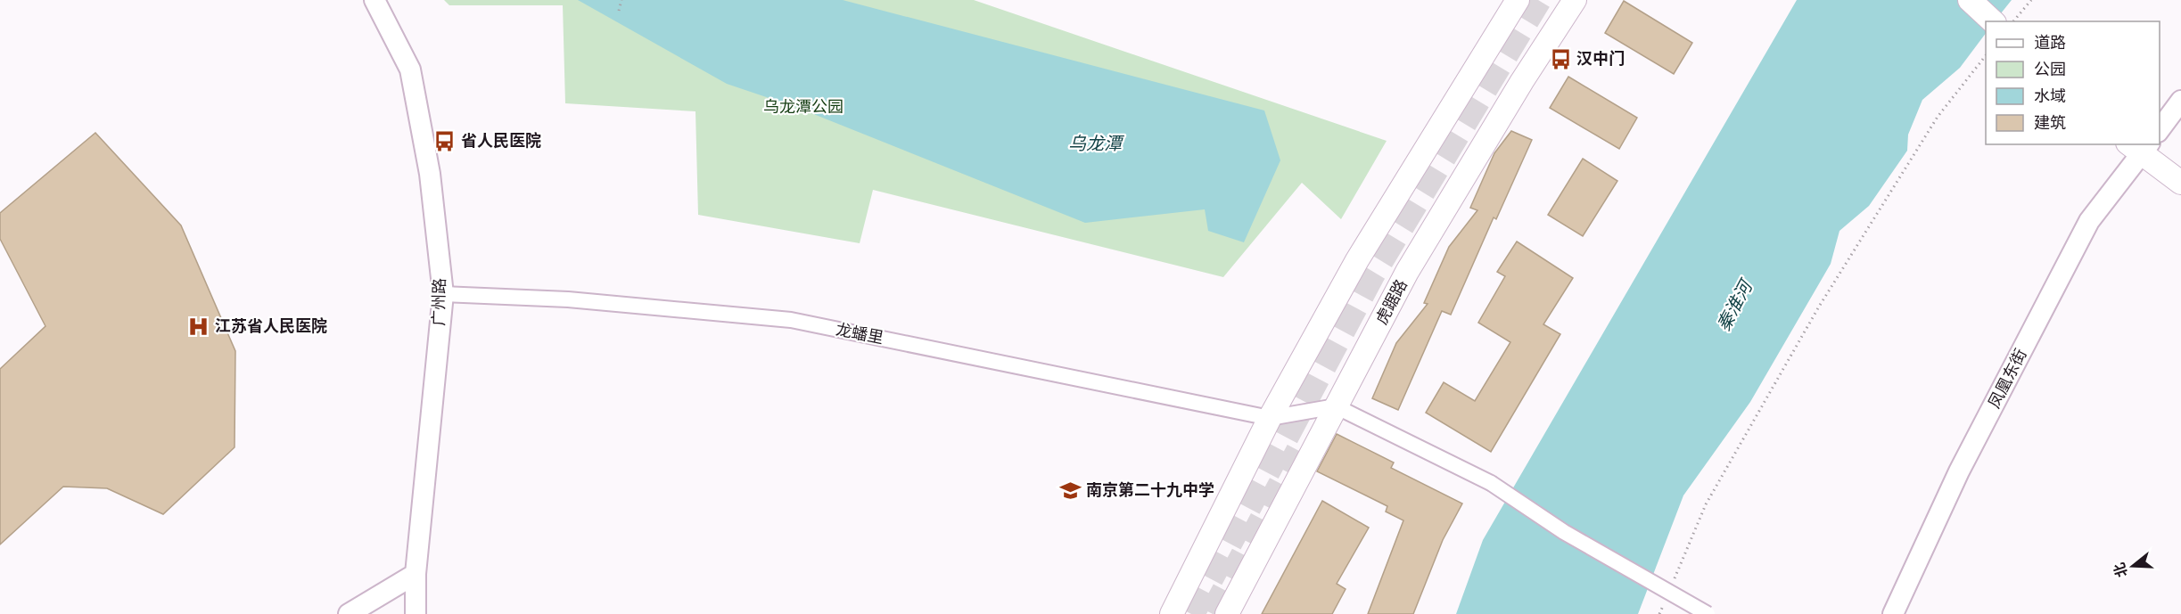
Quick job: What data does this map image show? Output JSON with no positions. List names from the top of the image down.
{
  "streets": {
    "main road": ["虎踞路"],
    "street": ["广州路", "龙蟠里", "凤凰东街"]
  },
  "crossings": [
    ["广州路", "龙蟠里"]
  ],
  "water": ["乌龙潭", "秦淮河"],
  "parks": ["乌龙潭公园"],
  "places": {
    "bus stop": ["汉中门", "省人民医院"],
    "hospital": ["江苏省人民医院"],
    "school or university": ["南京第二十九中学"]
  },
  "legend": [
    "道路",
    "公园",
    "水域",
    "建筑"
  ],
  "north": "left"
}
